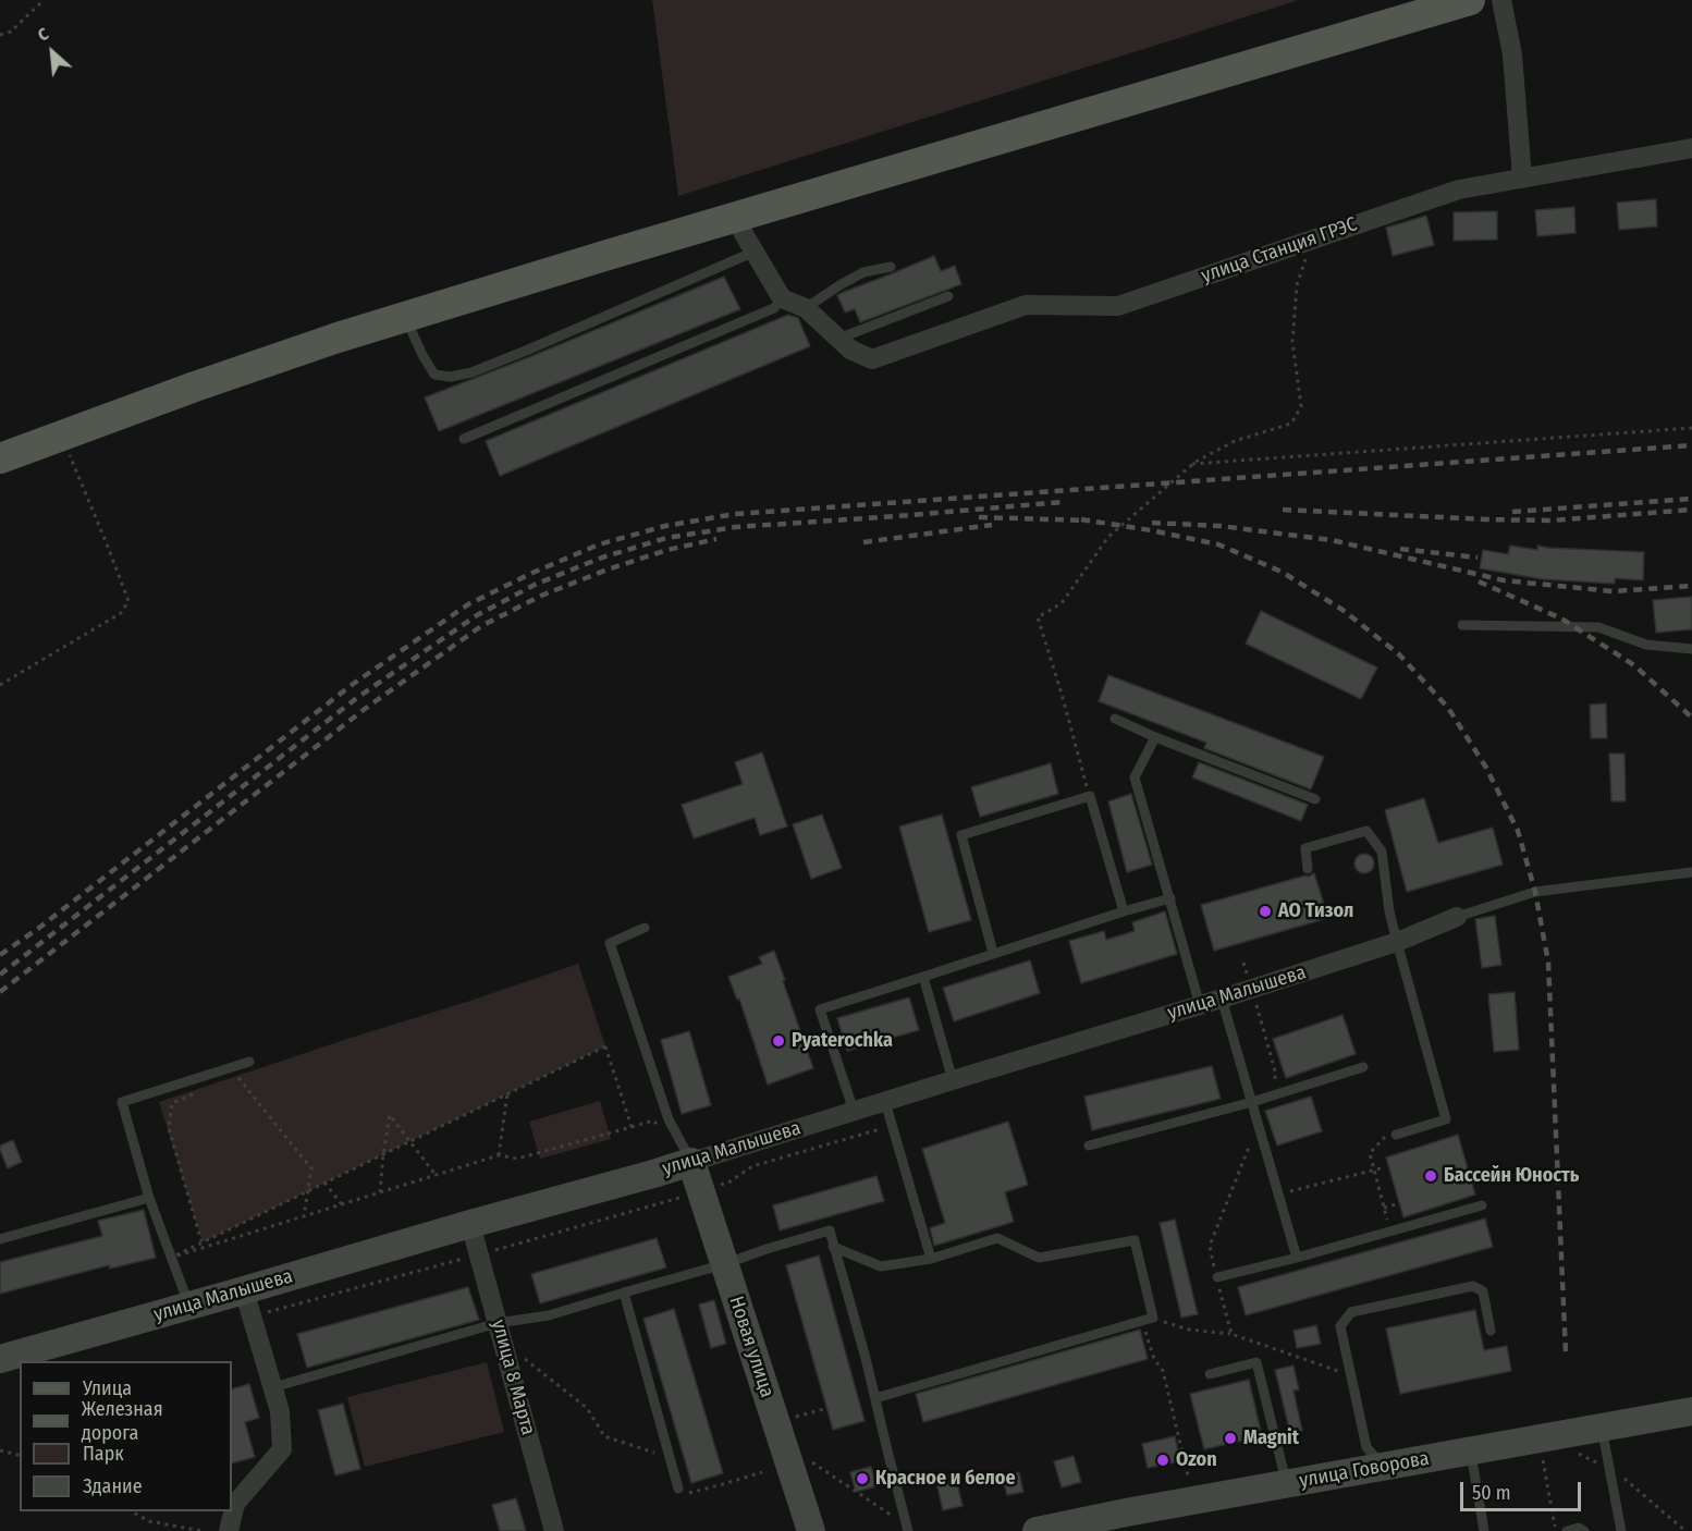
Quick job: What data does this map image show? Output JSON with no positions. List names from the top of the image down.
{
  "streets": {
    "main road": ["улица Малышева", "Новая улица", "улица Говорова"],
    "street": ["улица Станция ГРЭС", "улица 8 Марта"]
  },
  "crossings": [
    ["улица Малышева", "Новая улица"],
    ["улица Малышева", "улица 8 Марта"]
  ],
  "places": [
    "АО Тизол",
    "Pyaterochka",
    "Бассейн Юность",
    "Magnit",
    "Ozon",
    "Красное и белое"
  ],
  "legend": [
    "Улица",
    "Железная дорога",
    "Парк",
    "Здание"
  ],
  "scale_bar": "50 m",
  "north": "top left"
}
